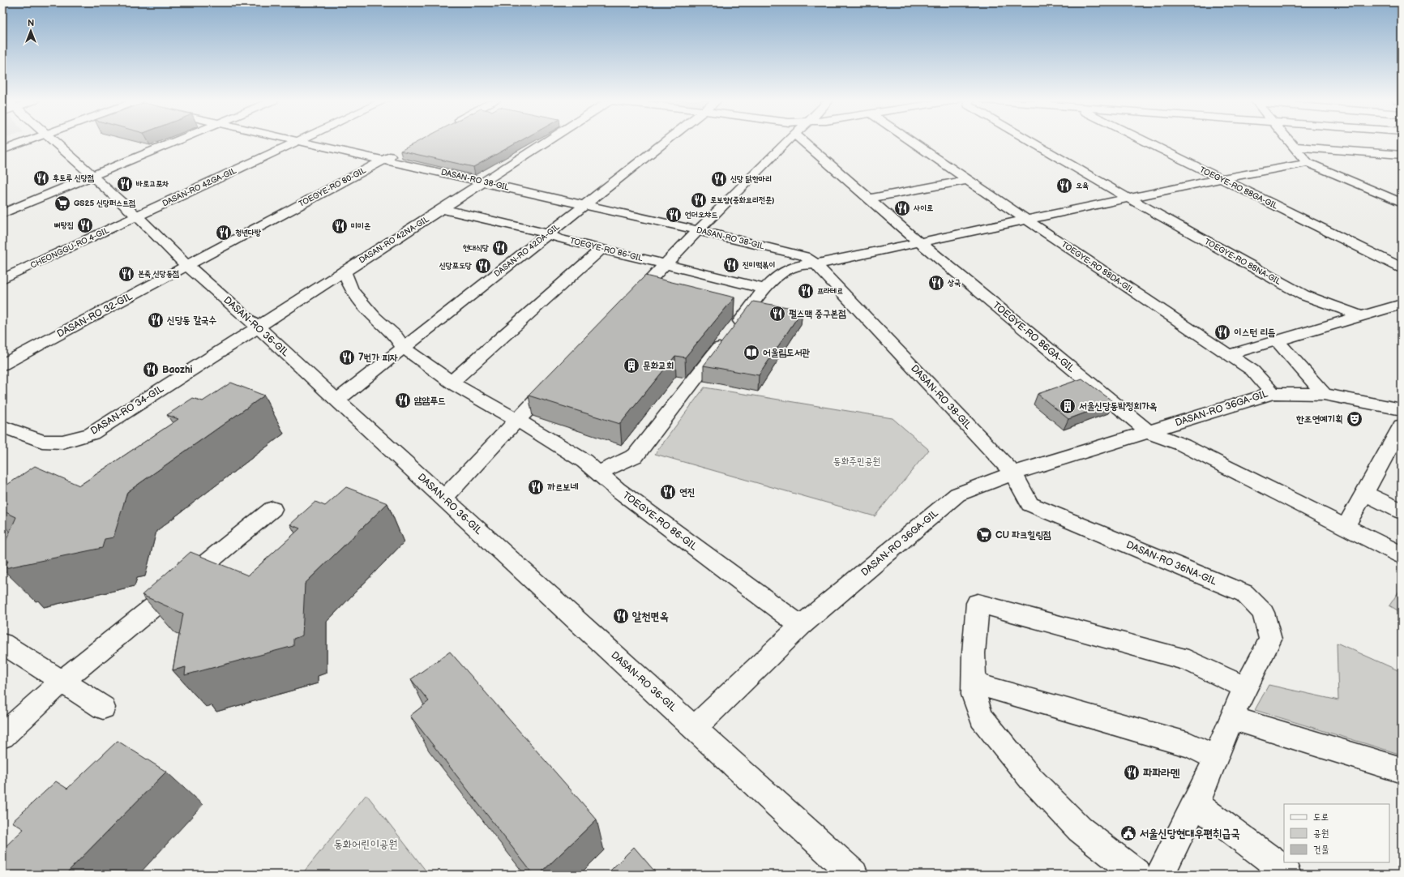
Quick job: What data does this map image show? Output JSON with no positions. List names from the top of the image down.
{
  "streets": {
    "street": [
      "DASAN-RO 38-GIL",
      "DASAN-RO 42GA-GIL",
      "TOEGYE-RO 80-GIL",
      "TOEGYE-RO 88GA-GIL",
      "DASAN-RO 42NA-GIL",
      "CHEONGGU-RO 4-GIL",
      "TOEGYE-RO 86-GIL",
      "DASAN-RO 42DA-GIL",
      "TOEGYE-RO 88NA-GIL",
      "TOEGYE-RO 88DA-GIL",
      "DASAN-RO 32-GIL",
      "DASAN-RO 36-GIL",
      "TOEGYE-RO 86GA-GIL",
      "DASAN-RO 36GA-GIL",
      "DASAN-RO 34-GIL",
      "DASAN-RO 36NA-GIL"
    ]
  },
  "crossings": [
    ["DASAN-RO 38-GIL", "TOEGYE-RO 80-GIL"],
    ["DASAN-RO 38-GIL", "DASAN-RO 42NA-GIL"],
    ["DASAN-RO 38-GIL", "DASAN-RO 42DA-GIL"],
    ["DASAN-RO 38-GIL", "DASAN-RO 36GA-GIL"],
    ["DASAN-RO 38-GIL", "DASAN-RO 36NA-GIL"],
    ["DASAN-RO 42GA-GIL", "CHEONGGU-RO 4-GIL"],
    ["DASAN-RO 42GA-GIL", "DASAN-RO 36-GIL"],
    ["TOEGYE-RO 80-GIL", "DASAN-RO 32-GIL"],
    ["TOEGYE-RO 80-GIL", "DASAN-RO 36-GIL"],
    ["DASAN-RO 42NA-GIL", "DASAN-RO 36-GIL"],
    ["DASAN-RO 42NA-GIL", "DASAN-RO 34-GIL"],
    ["CHEONGGU-RO 4-GIL", "DASAN-RO 36-GIL"],
    ["TOEGYE-RO 86-GIL", "DASAN-RO 42DA-GIL"],
    ["TOEGYE-RO 86-GIL", "DASAN-RO 36GA-GIL"],
    ["DASAN-RO 42DA-GIL", "DASAN-RO 36-GIL"],
    ["TOEGYE-RO 88DA-GIL", "DASAN-RO 36GA-GIL"],
    ["DASAN-RO 32-GIL", "DASAN-RO 36-GIL"],
    ["DASAN-RO 36-GIL", "DASAN-RO 36GA-GIL"],
    ["DASAN-RO 36-GIL", "DASAN-RO 34-GIL"],
    ["TOEGYE-RO 86GA-GIL", "DASAN-RO 36GA-GIL"],
    ["DASAN-RO 36GA-GIL", "DASAN-RO 36NA-GIL"]
  ],
  "parks": ["동화주민공원", "동화어린이공원"],
  "places": {
    "restaurant": [
      "후토루 신당점",
      "신당 닭한마리",
      "바로고포차",
      "오육",
      "로보향(중화요리전문)",
      "사이로",
      "언더오챠드",
      "뼈탕집",
      "미미온",
      "청년다방",
      "현대식당",
      "진미떡볶이",
      "신당포도당",
      "본죽 신당동점",
      "상국",
      "프라테르",
      "펄스맥 중구본점",
      "신당동 칼국수",
      "이스턴 리듬",
      "7번가 피자",
      "Baozhi",
      "얌얌푸드",
      "까르보네",
      "연진",
      "알천면옥",
      "파파라멘"
    ],
    "supermarket": ["GS25 신당퍼스트점", "CU 파크힐링점"],
    "library": ["어울림도서관"],
    "building": ["문화교회", "서울신당동박정희가옥"],
    "theatre": ["한조연예기획"],
    "public building": ["서울신당현대우편취급국"]
  },
  "legend": ["도로", "공원", "건물"],
  "north": "top"
}
